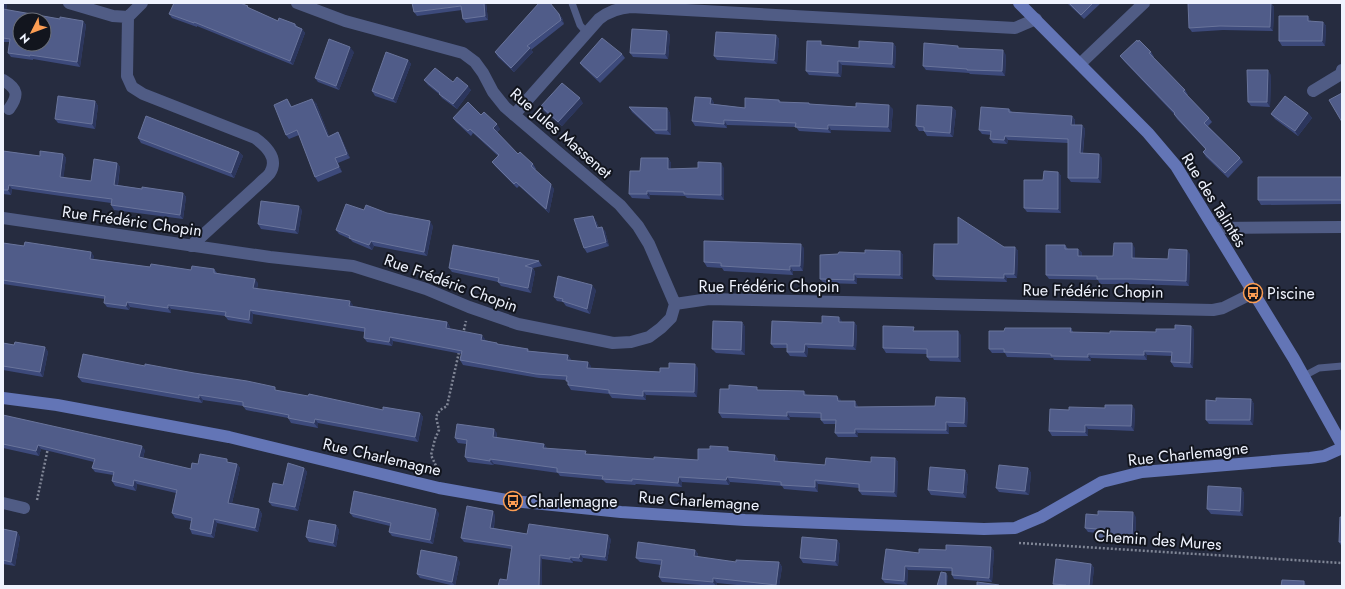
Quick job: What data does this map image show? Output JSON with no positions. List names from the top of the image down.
{
  "streets": {
    "street": [
      "Rue Jules Massenet",
      "Rue des Talintés",
      "Rue Frédéric Chopin",
      "Rue Charlemagne"
    ],
    "path": ["Chemin des Mures"]
  },
  "crossings": [
    ["Rue Jules Massenet", "Rue Frédéric Chopin"],
    ["Rue des Talintés", "Rue Frédéric Chopin"]
  ],
  "places": {
    "bus stop": ["Piscine", "Charlemagne"]
  },
  "north": "bottom left"
}
